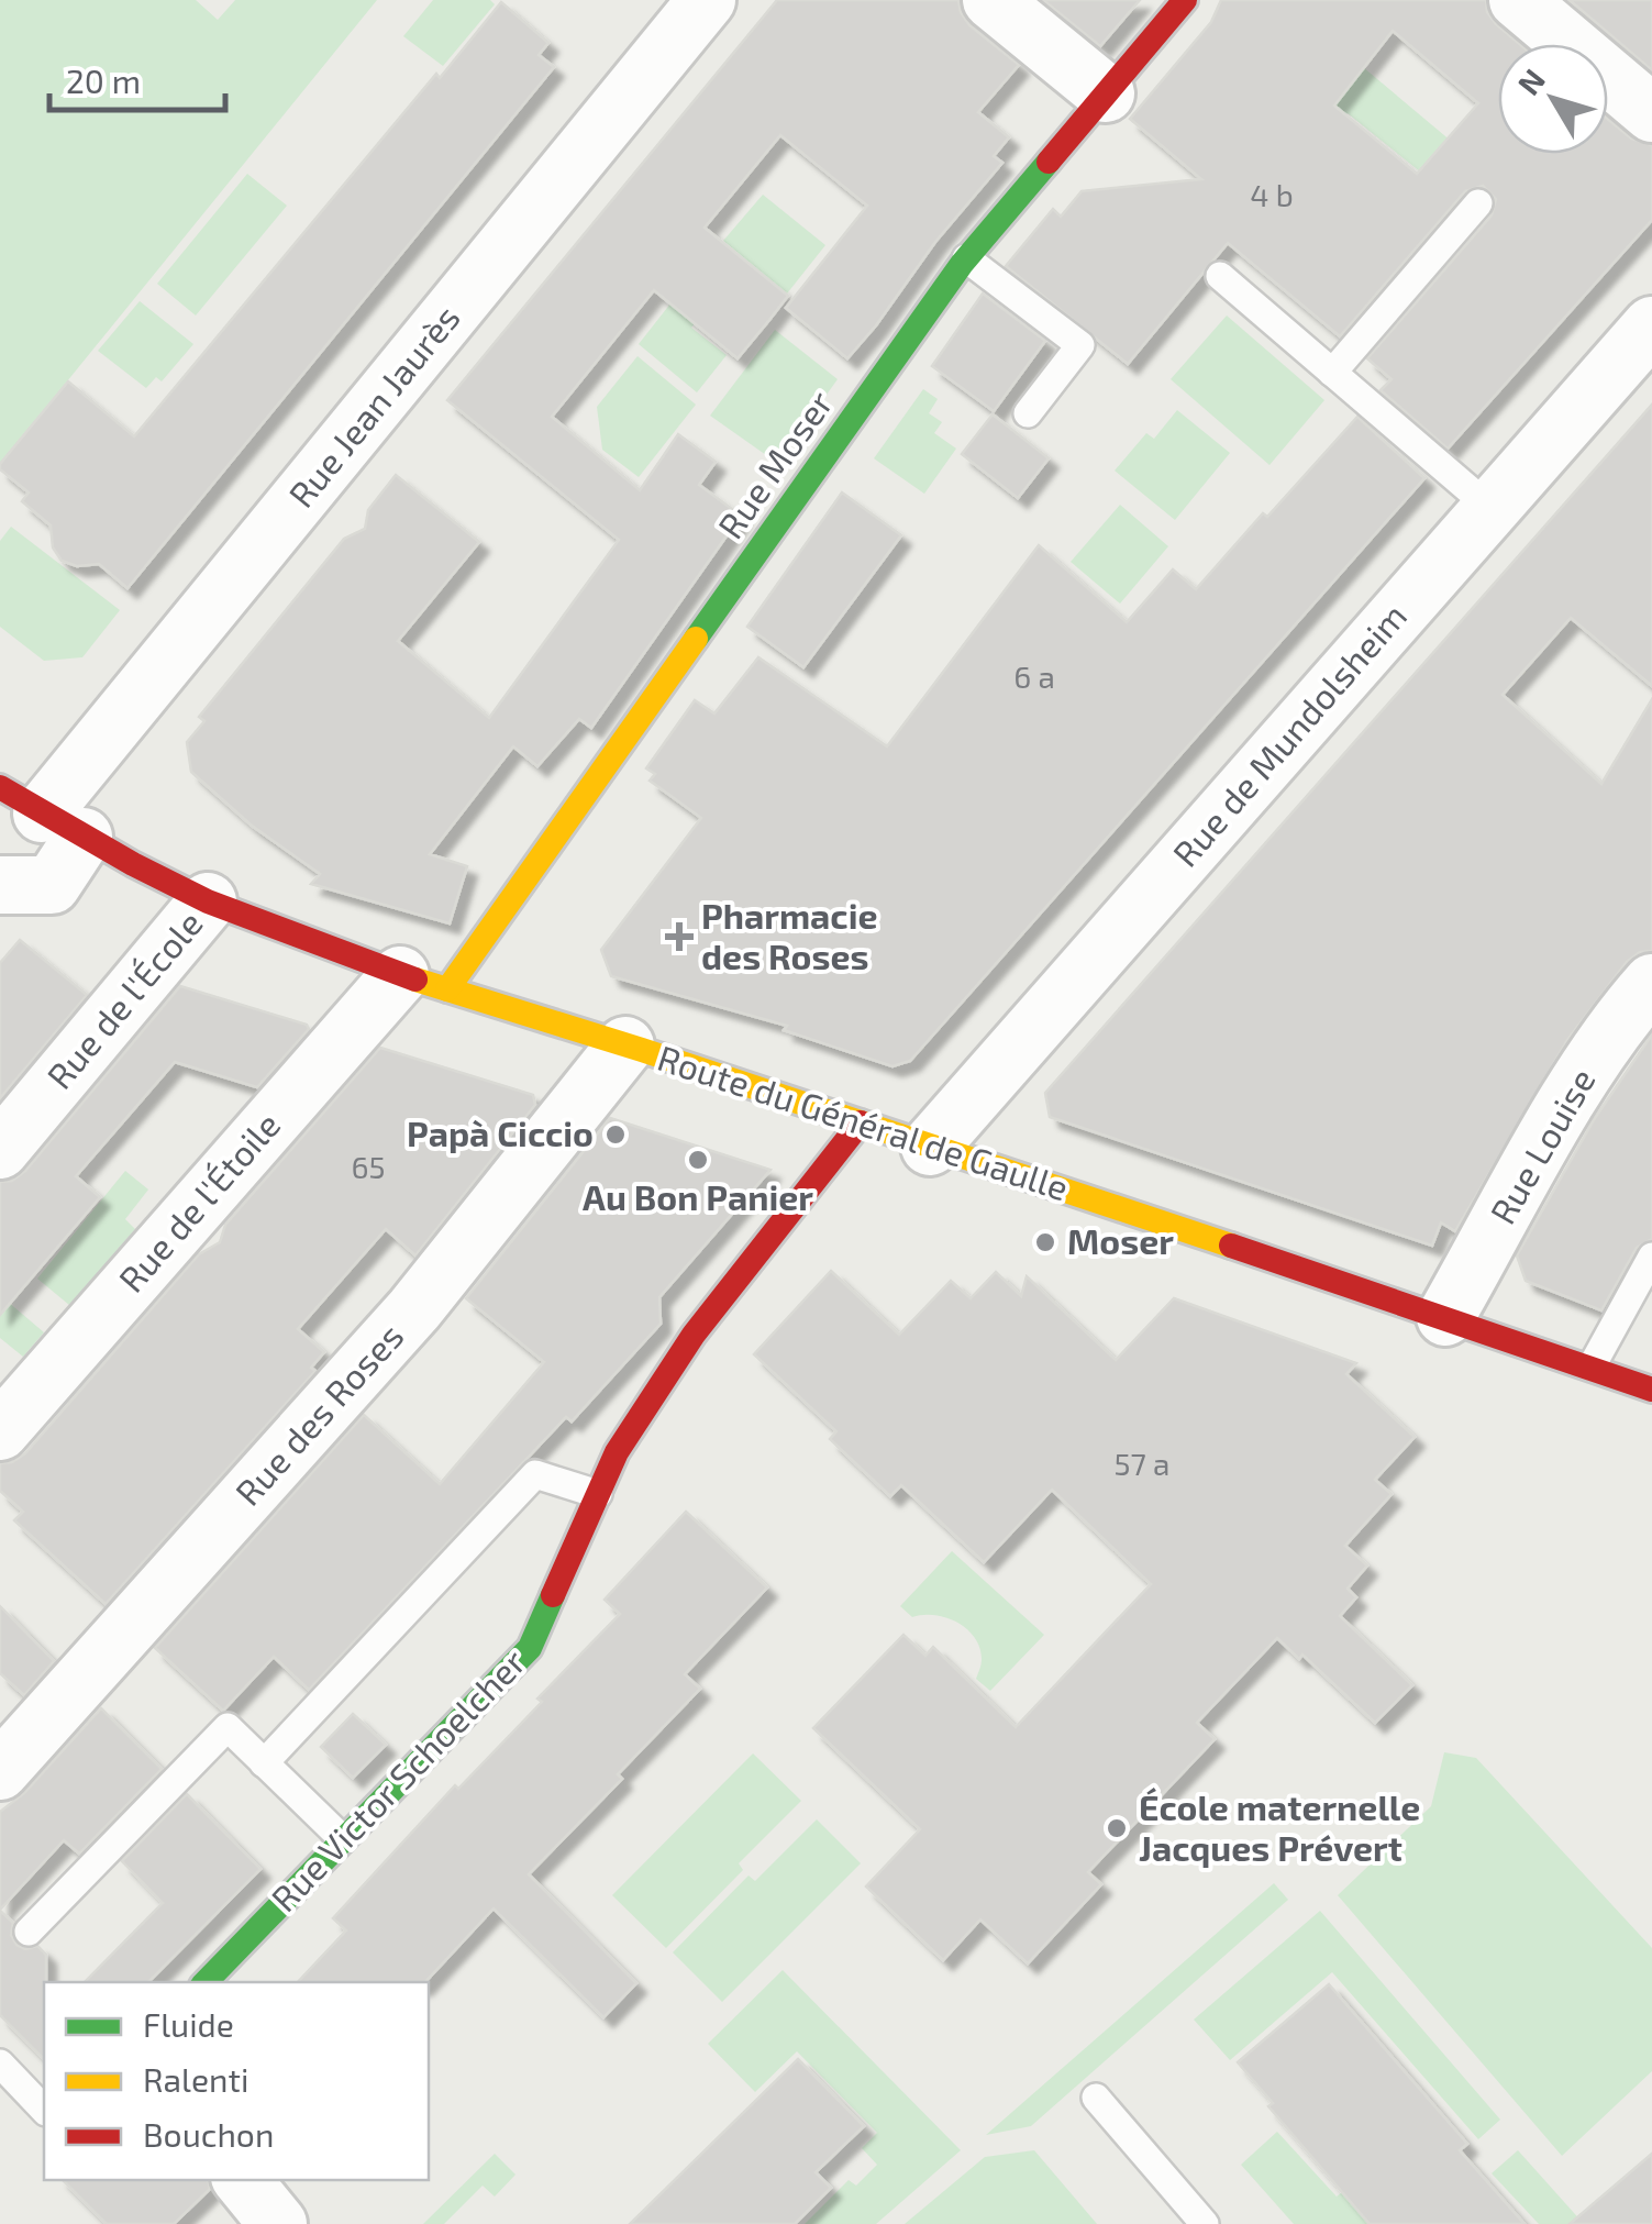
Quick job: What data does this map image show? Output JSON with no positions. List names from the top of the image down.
{
  "streets": {
    "street": [
      "Rue Jean Jaurès",
      "Rue Moser",
      "Rue de Mundolsheim",
      "Rue de l'École",
      "Route du Général de Gaulle",
      "Rue Louise",
      "Rue de l'Étoile",
      "Rue des Roses",
      "Rue Victor Schoelcher"
    ]
  },
  "crossings": [
    ["Rue Jean Jaurès", "Route du Général de Gaulle"],
    ["Rue Moser", "Route du Général de Gaulle"],
    ["Rue Moser", "Rue de l'Étoile"],
    ["Rue de Mundolsheim", "Route du Général de Gaulle"],
    ["Rue de l'École", "Route du Général de Gaulle"],
    ["Route du Général de Gaulle", "Rue Louise"],
    ["Route du Général de Gaulle", "Rue de l'Étoile"],
    ["Route du Général de Gaulle", "Rue des Roses"],
    ["Route du Général de Gaulle", "Rue Victor Schoelcher"]
  ],
  "places": {
    "health": ["Pharmacie des Roses"],
    "other": [
      "Papà Ciccio",
      "Au Bon Panier",
      "Moser",
      "École maternelle Jacques Prévert"
    ]
  },
  "house_numbers": [
    "4 b",
    "6 a",
    "65",
    "57 a"
  ],
  "legend": ["Fluide", "Ralenti", "Bouchon"],
  "scale_bar": "20 m",
  "north": "top left"
}
